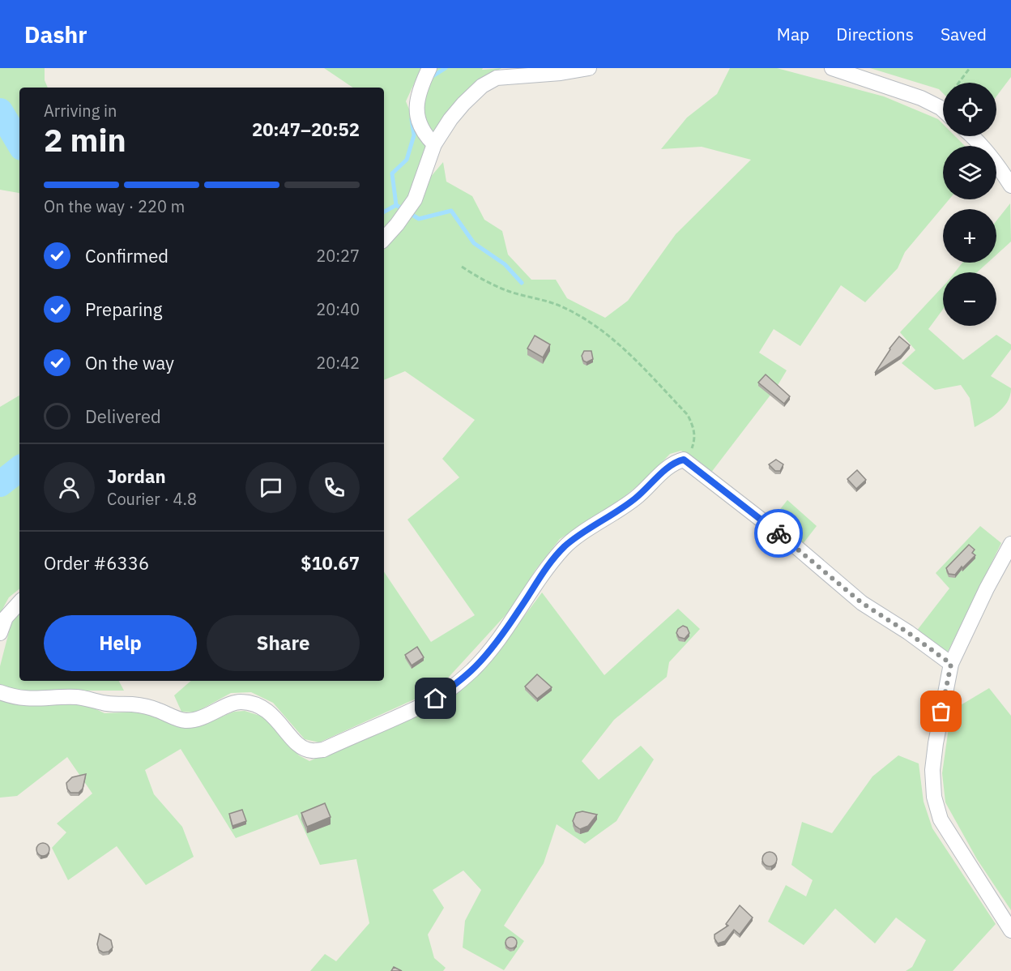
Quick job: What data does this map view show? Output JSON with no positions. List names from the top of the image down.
{
  "page": {
    "header": "Dashr",
    "nav": ["Map", "Directions", "Saved"],
    "map_buttons": ["+", "−"],
    "heading": ["2 min", "Arriving in", "20:47–20:52"],
    "panel": [
      "Jordan",
      "Courier · 4.8",
      "Order #6336",
      "$10.67"
    ],
    "bar": "On the way · 220 m",
    "list": [
      ["Confirmed", "20:27"],
      ["Preparing", "20:40"],
      ["On the way", "20:42"],
      "Delivered"
    ],
    "buttons": ["Help", "Share"]
  }
}
